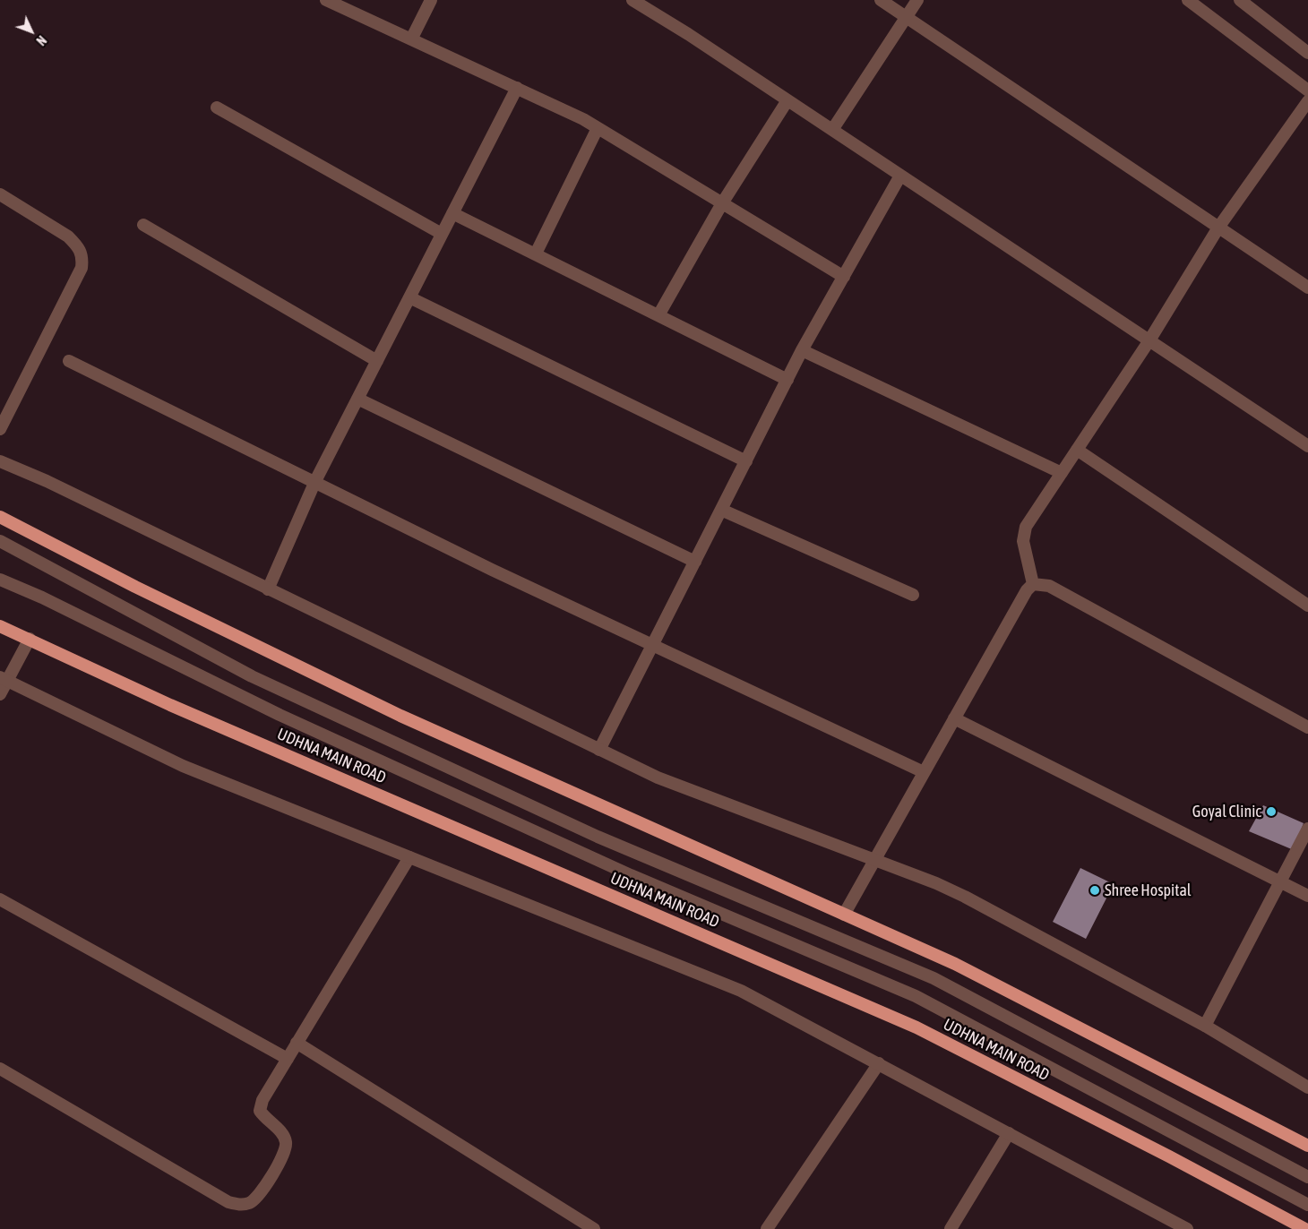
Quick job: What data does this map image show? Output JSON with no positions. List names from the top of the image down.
{
  "streets": {
    "highway": ["UDHNA MAIN ROAD"]
  },
  "places": ["Goyal Clinic", "Shree Hospital"],
  "north": "bottom right"
}
